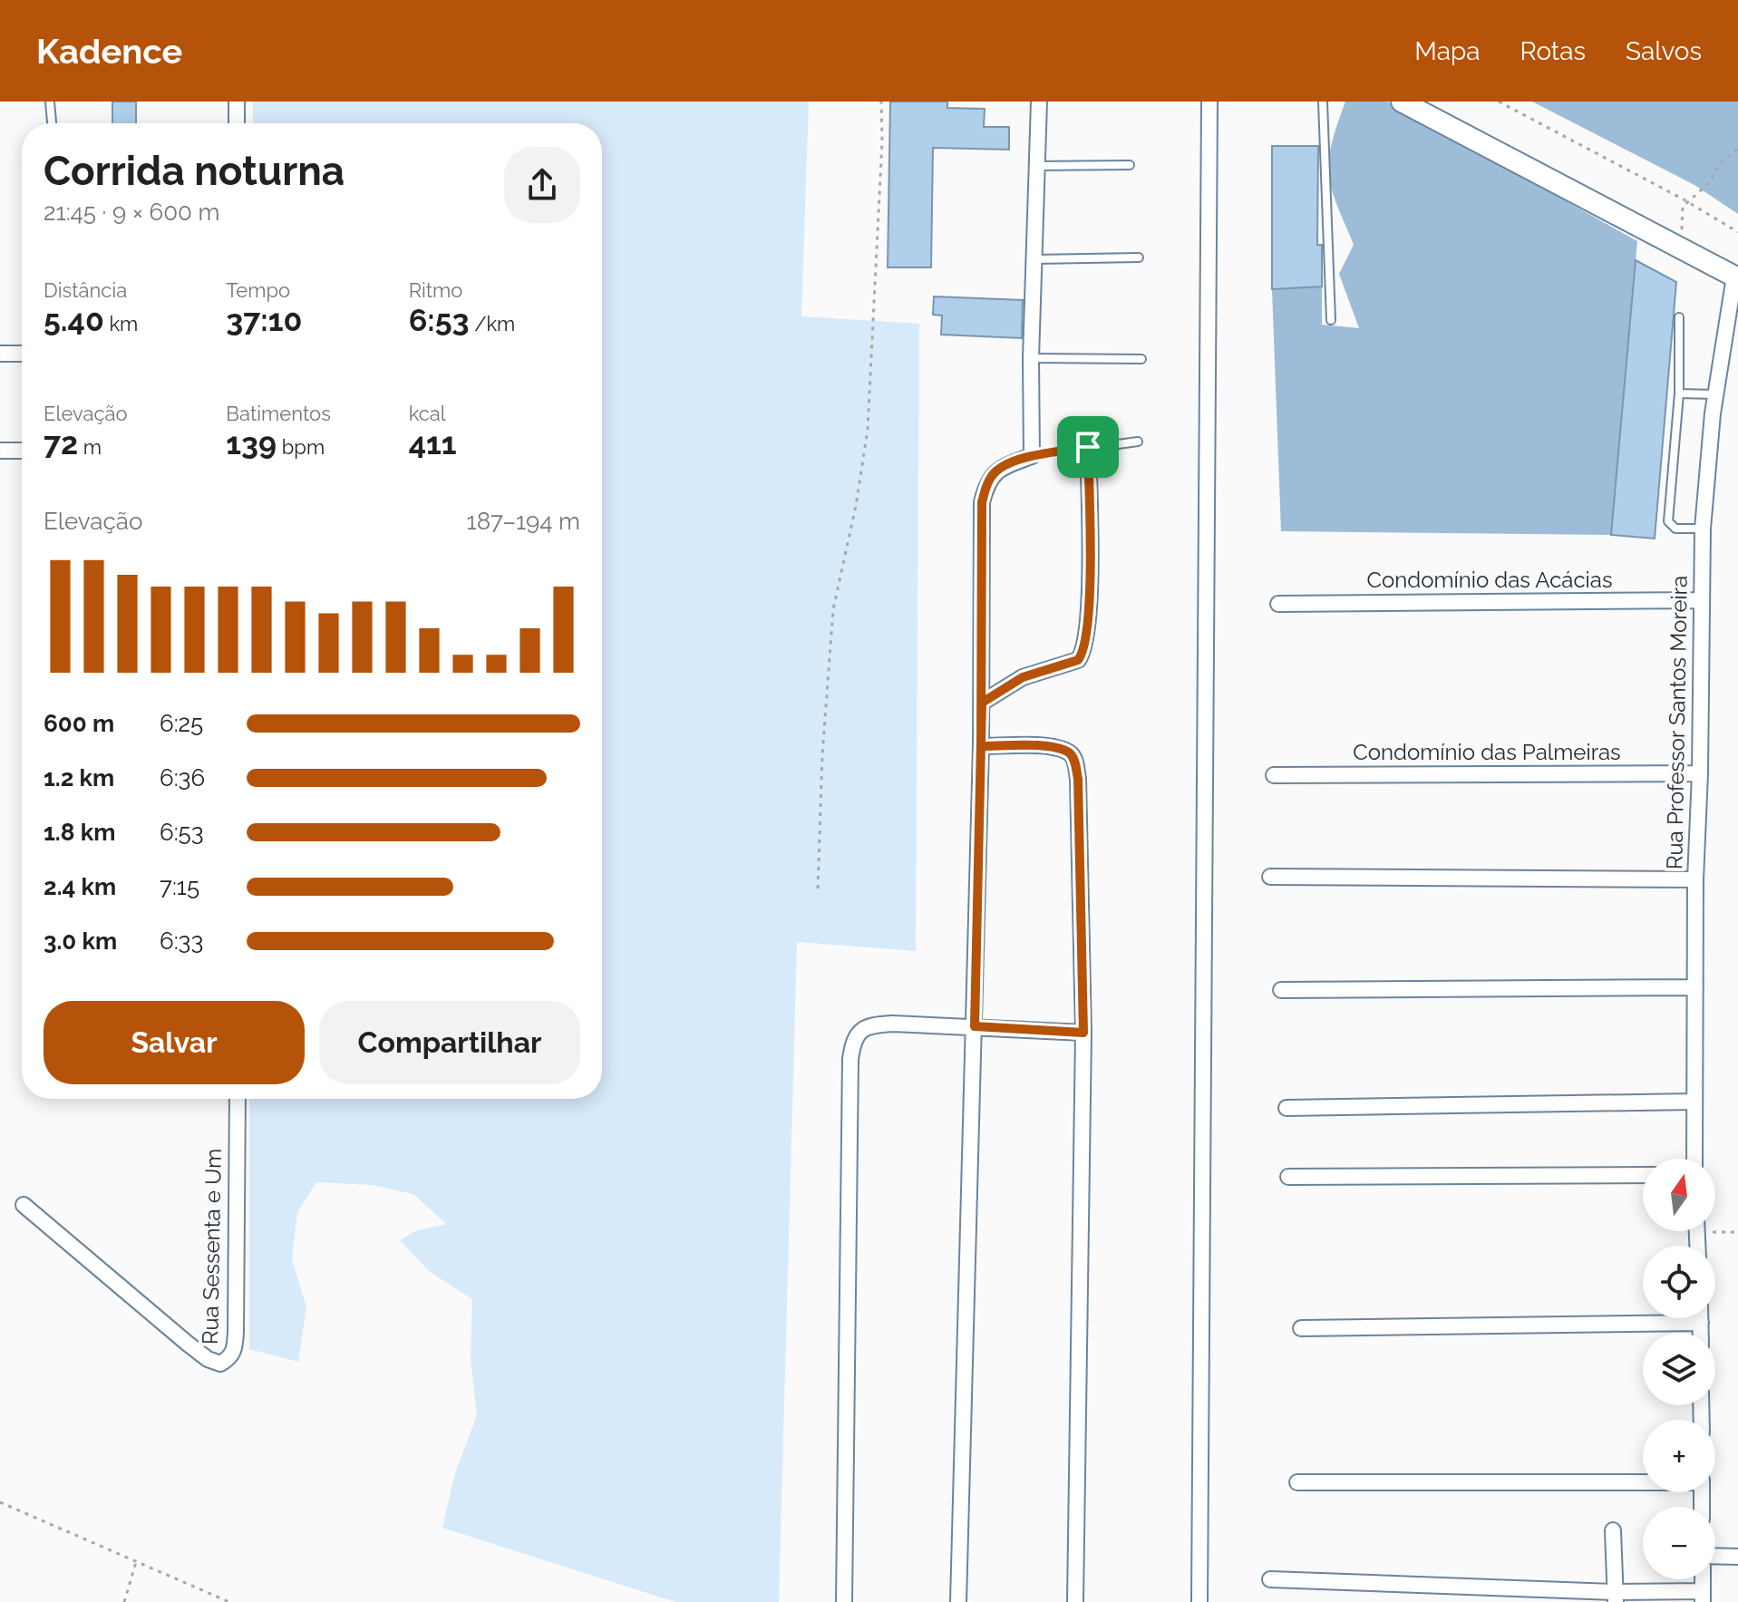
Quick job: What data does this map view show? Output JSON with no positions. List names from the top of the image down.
{
  "streets": {
    "street": [
      "Condomínio das Acácias",
      "Rua Professor Santos Moreira",
      "Condomínio das Palmeiras",
      "Rua Sessenta e Um"
    ]
  },
  "crossings": [
    ["Condomínio das Acácias", "Rua Professor Santos Moreira"],
    ["Rua Professor Santos Moreira", "Condomínio das Palmeiras"]
  ],
  "north": "top",
  "page": {
    "header": "Kadence",
    "nav": ["Mapa", "Rotas", "Salvos"],
    "heading": ["Corrida noturna", "21:45 · 9 × 600 m"],
    "stats": [
      ["Distância", "5.40 km"],
      ["Tempo", "37:10"],
      ["Ritmo", "6:53 /km"],
      ["Elevação", "72 m"],
      ["Batimentos", "139 bpm"],
      ["kcal", "411"]
    ],
    "chart": ["Elevação", "187–194 m"],
    "list": [
      {
        "name": "600 m",
        "note": "6:25"
      },
      {
        "name": "1.2 km",
        "note": "6:36"
      },
      {
        "name": "1.8 km",
        "note": "6:53"
      },
      {
        "name": "2.4 km",
        "note": "7:15"
      },
      {
        "name": "3.0 km",
        "note": "6:33"
      }
    ],
    "buttons": ["Salvar", "Compartilhar"],
    "map_buttons": ["+", "−"]
  }
}
